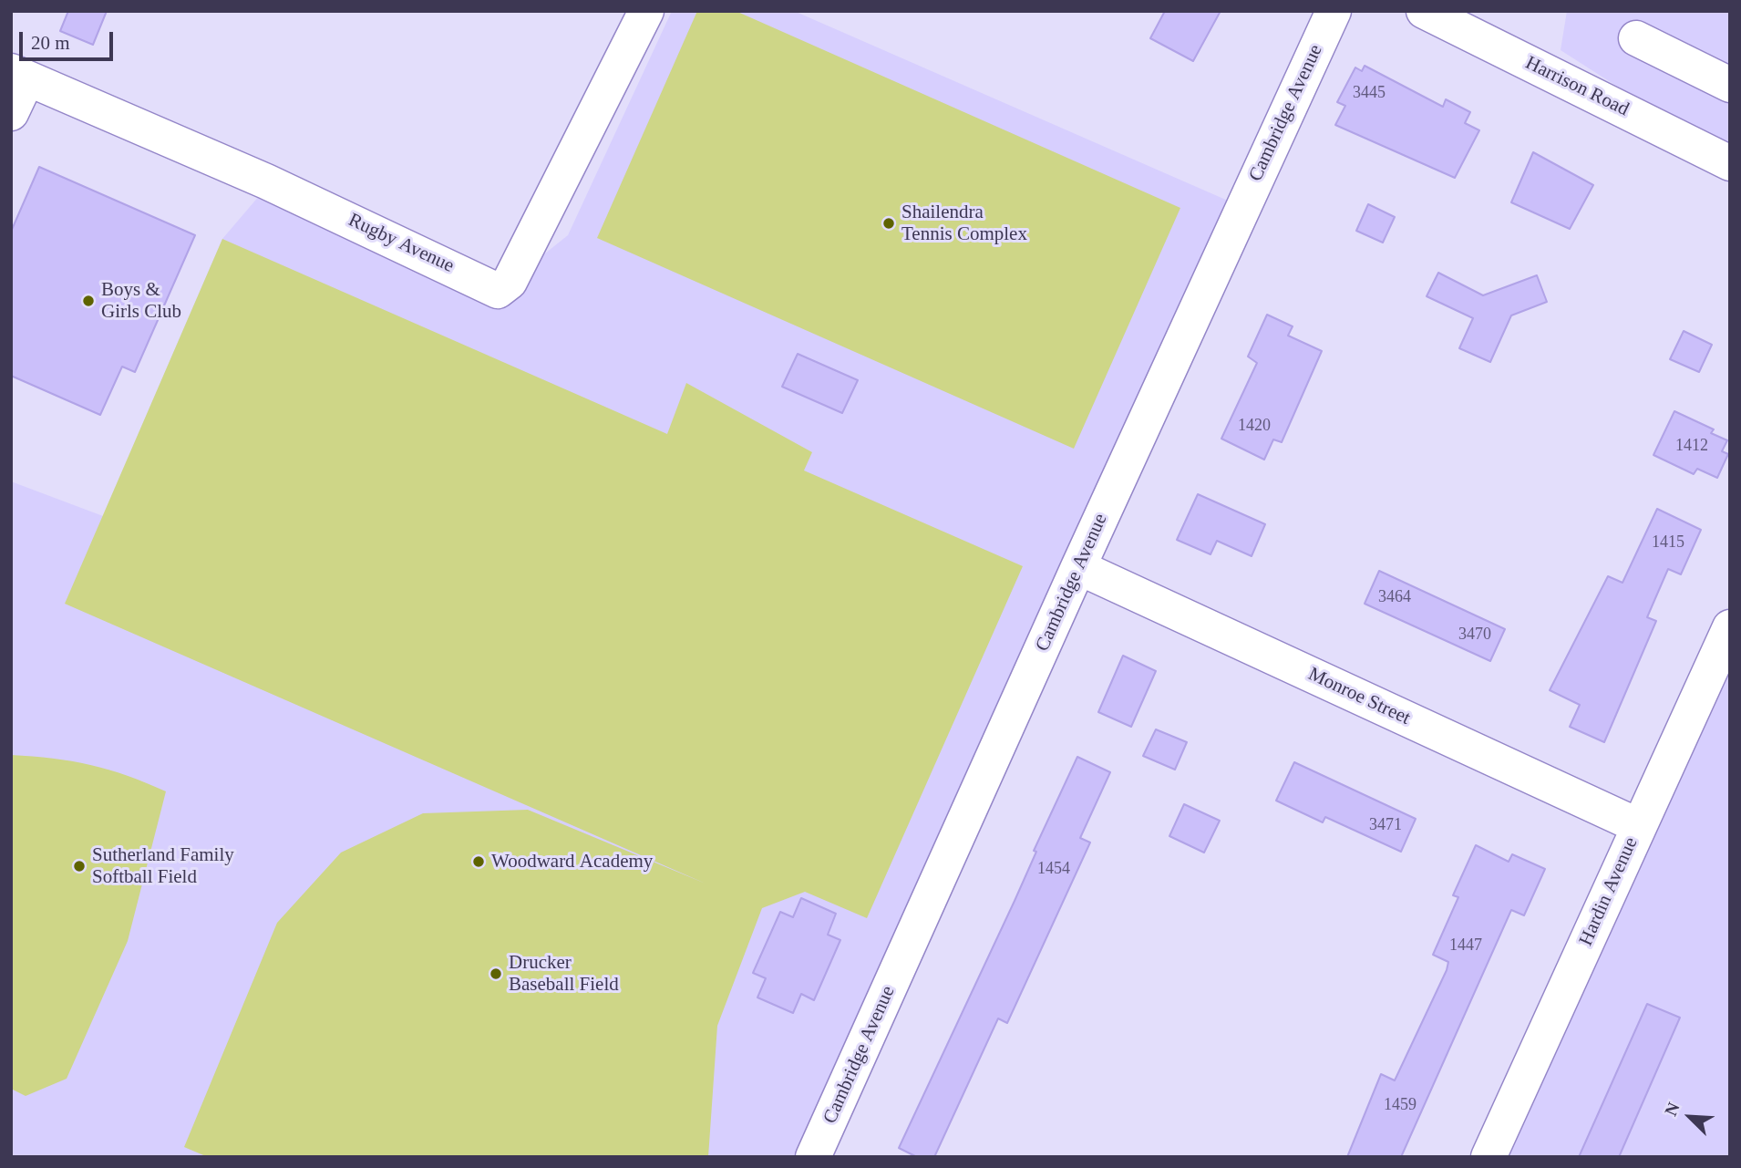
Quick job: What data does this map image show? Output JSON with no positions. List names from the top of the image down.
{
  "streets": {
    "street": [
      "Harrison Road",
      "Cambridge Avenue",
      "Rugby Avenue",
      "Monroe Street",
      "Hardin Avenue"
    ]
  },
  "crossings": [
    ["Cambridge Avenue", "Monroe Street"],
    ["Monroe Street", "Hardin Avenue"]
  ],
  "places": [
    "Shailendra Tennis Complex",
    "Boys & Girls Club",
    "Woodward Academy",
    "Sutherland Family Softball Field",
    "Drucker Baseball Field"
  ],
  "house_numbers": [
    "3445",
    "1420",
    "1412",
    "1415",
    "3464",
    "3470",
    "3471",
    "1454",
    "1447",
    "1459"
  ],
  "scale_bar": "20 m",
  "north": "top left"
}
